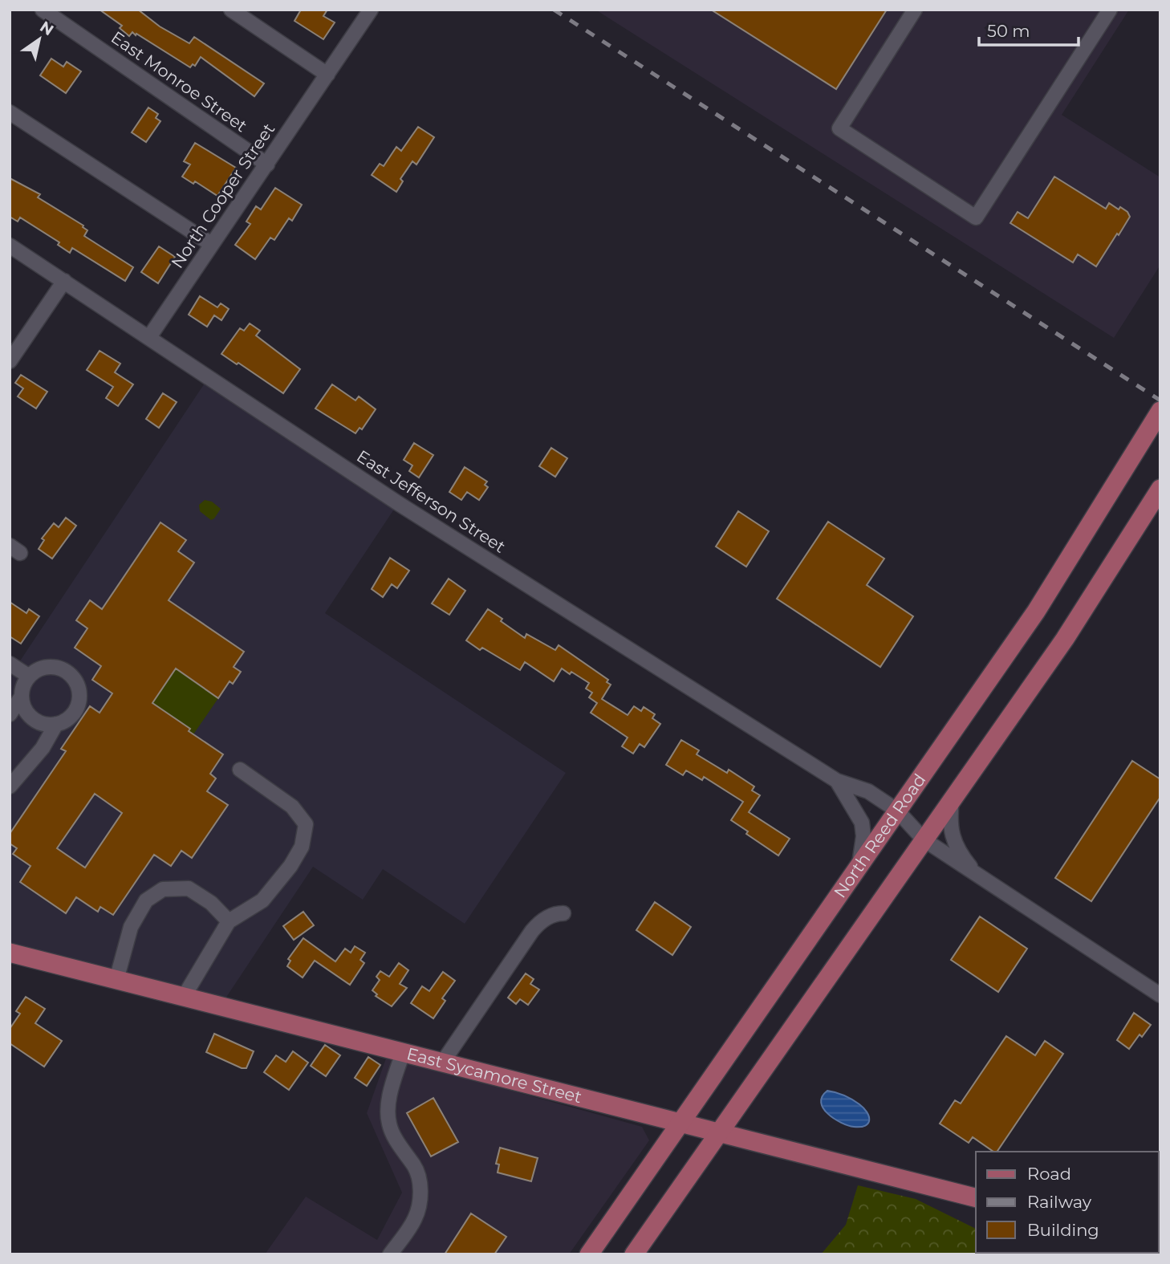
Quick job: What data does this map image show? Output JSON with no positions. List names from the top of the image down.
{
  "streets": {
    "main road": ["North Reed Road", "East Sycamore Street"],
    "street": ["East Monroe Street", "North Cooper Street", "East Jefferson Street"]
  },
  "crossings": [
    ["East Monroe Street", "North Cooper Street"],
    ["North Cooper Street", "East Jefferson Street"],
    ["East Jefferson Street", "North Reed Road"],
    ["North Reed Road", "East Sycamore Street"]
  ],
  "legend": ["Road", "Railway", "Building"],
  "scale_bar": "50 m",
  "north": "top right"
}
